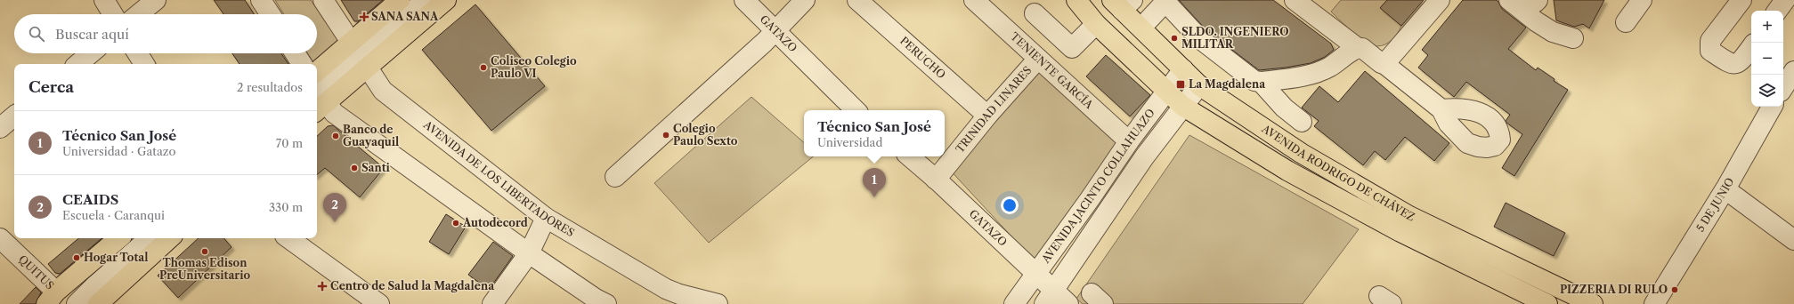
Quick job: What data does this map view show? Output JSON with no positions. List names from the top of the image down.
{
  "streets": {
    "main road": ["AVENIDA RODRIGO DE CHÁVEZ"],
    "street": [
      "GATAZO",
      "PERUCHO",
      "TENIENTE GARCÍA",
      "TRINIDAD LINARES",
      "AVENIDA DE LOS LIBERTADORES",
      "AVENIDA JACINTO COLLAHUAZO",
      "5 DE JUNIO",
      "QUITUS"
    ]
  },
  "crossings": [
    ["GATAZO", "TRINIDAD LINARES"],
    ["GATAZO", "AVENIDA JACINTO COLLAHUAZO"],
    ["PERUCHO", "TRINIDAD LINARES"],
    ["TENIENTE GARCÍA", "TRINIDAD LINARES"],
    ["TENIENTE GARCÍA", "AVENIDA JACINTO COLLAHUAZO"],
    ["AVENIDA RODRIGO DE CHÁVEZ", "AVENIDA JACINTO COLLAHUAZO"]
  ],
  "places": {
    "health": ["SANA SANA", "Centro de Salud la Magdalena"],
    "other": [
      "SLDO. INGENIERO MILITAR",
      "Coliseo Colegio Paulo VI",
      "Colegio Paulo Sexto",
      "Banco de Guayaquil",
      "Santi",
      "Autodecord",
      "Thomas Edison PreUniversitario",
      "Hogar Total",
      "PIZZERIA DI RULO"
    ],
    "transit": ["La Magdalena"]
  },
  "page": {
    "map_buttons": ["+", "−"],
    "search": "Buscar aquí",
    "heading": ["Cerca", "2 resultados"],
    "popup": ["Técnico San José", "Universidad"],
    "list": [
      {
        "mark": "1",
        "name": "Técnico San José",
        "note": "Universidad · Gatazo",
        "value": "70 m"
      },
      {
        "mark": "2",
        "name": "CEAIDS",
        "note": "Escuela · Caranqui",
        "value": "330 m"
      }
    ],
    "pins": ["1", "2"]
  }
}
